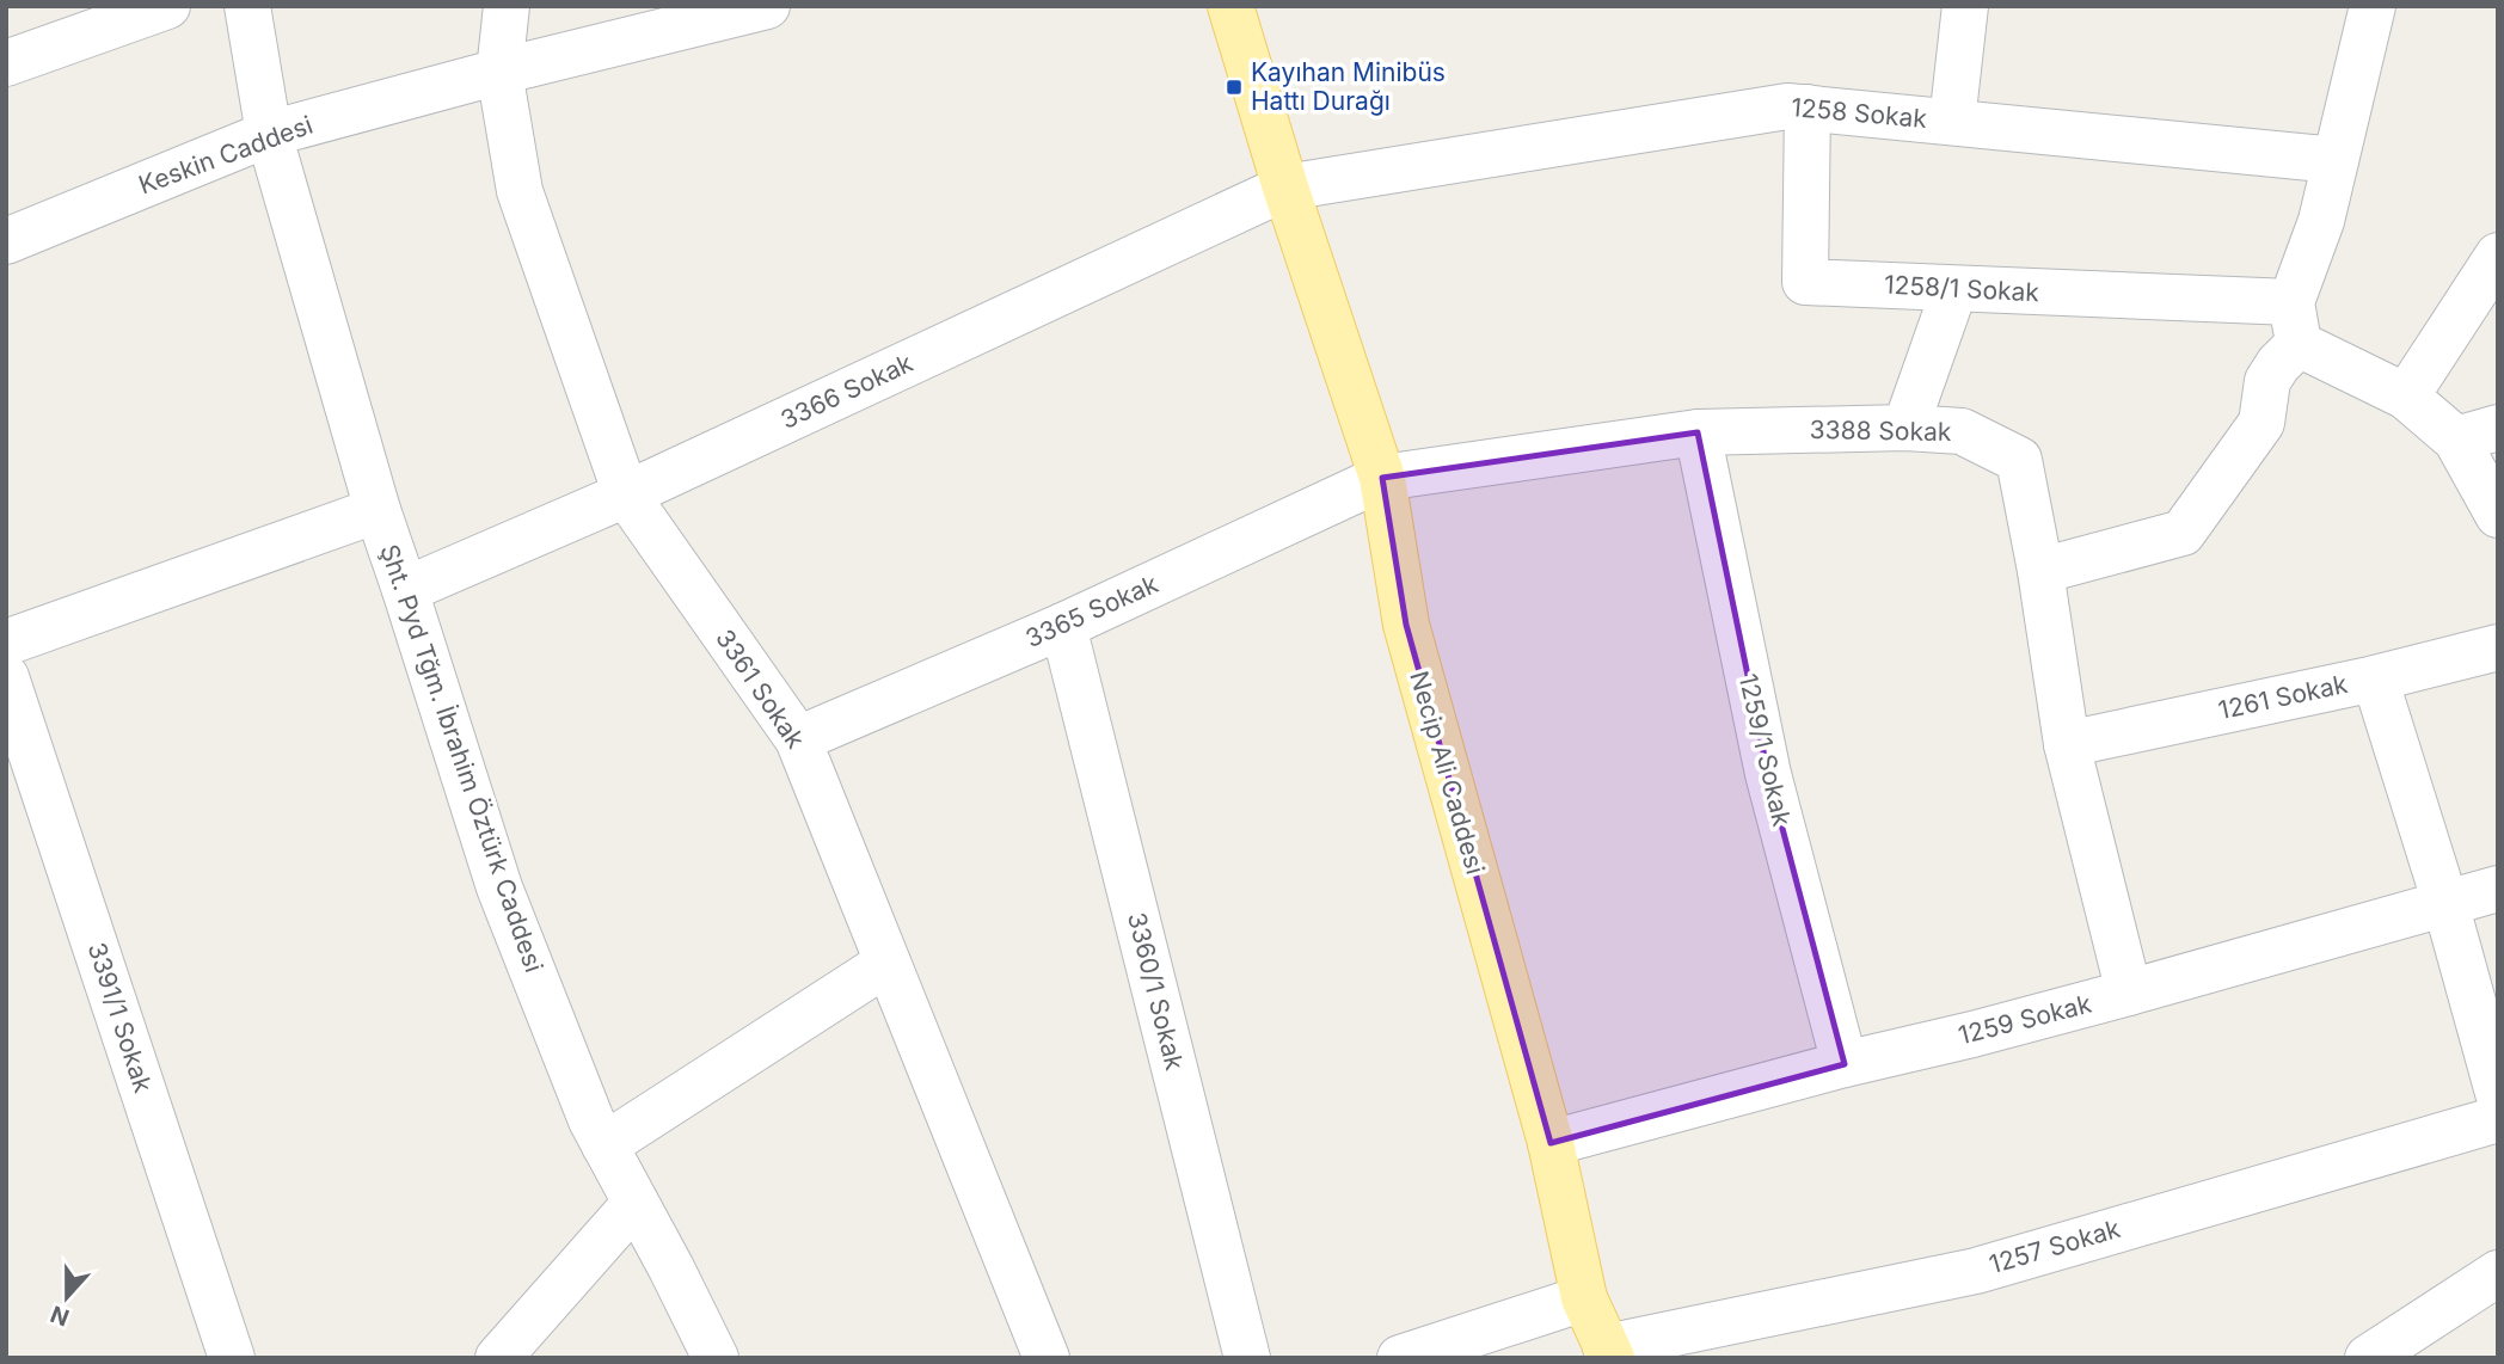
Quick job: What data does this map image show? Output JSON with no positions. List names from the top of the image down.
{
  "streets": {
    "main road": ["Necip Ali Caddesi"],
    "street": [
      "1258 Sokak",
      "Keskin Caddesi",
      "1258/1 Sokak",
      "3366 Sokak",
      "3388 Sokak",
      "3365 Sokak",
      "3361 Sokak",
      "1261 Sokak",
      "1259/1 Sokak",
      "Şht. Pyd Tğm. İbrahim Öztürk Caddesi",
      "3360/1 Sokak",
      "3391/1 Sokak",
      "1259 Sokak",
      "1257 Sokak"
    ]
  },
  "crossings": [
    ["1258 Sokak", "1258/1 Sokak"],
    ["1258 Sokak", "3366 Sokak"],
    ["1258 Sokak", "Necip Ali Caddesi"],
    ["Keskin Caddesi", "3361 Sokak"],
    ["Keskin Caddesi", "Şht. Pyd Tğm. İbrahim Öztürk Caddesi"],
    ["3366 Sokak", "3361 Sokak"],
    ["3366 Sokak", "Şht. Pyd Tğm. İbrahim Öztürk Caddesi"],
    ["3366 Sokak", "Necip Ali Caddesi"],
    ["3388 Sokak", "3365 Sokak"],
    ["3388 Sokak", "1259/1 Sokak"],
    ["3388 Sokak", "Necip Ali Caddesi"],
    ["3365 Sokak", "3361 Sokak"],
    ["3365 Sokak", "Necip Ali Caddesi"],
    ["3365 Sokak", "3360/1 Sokak"],
    ["1259/1 Sokak", "1259 Sokak"],
    ["Necip Ali Caddesi", "1259 Sokak"],
    ["Necip Ali Caddesi", "1257 Sokak"]
  ],
  "places": {
    "transit": ["Kayıhan Minibüs Hattı Durağı"]
  },
  "north": "bottom"
}
